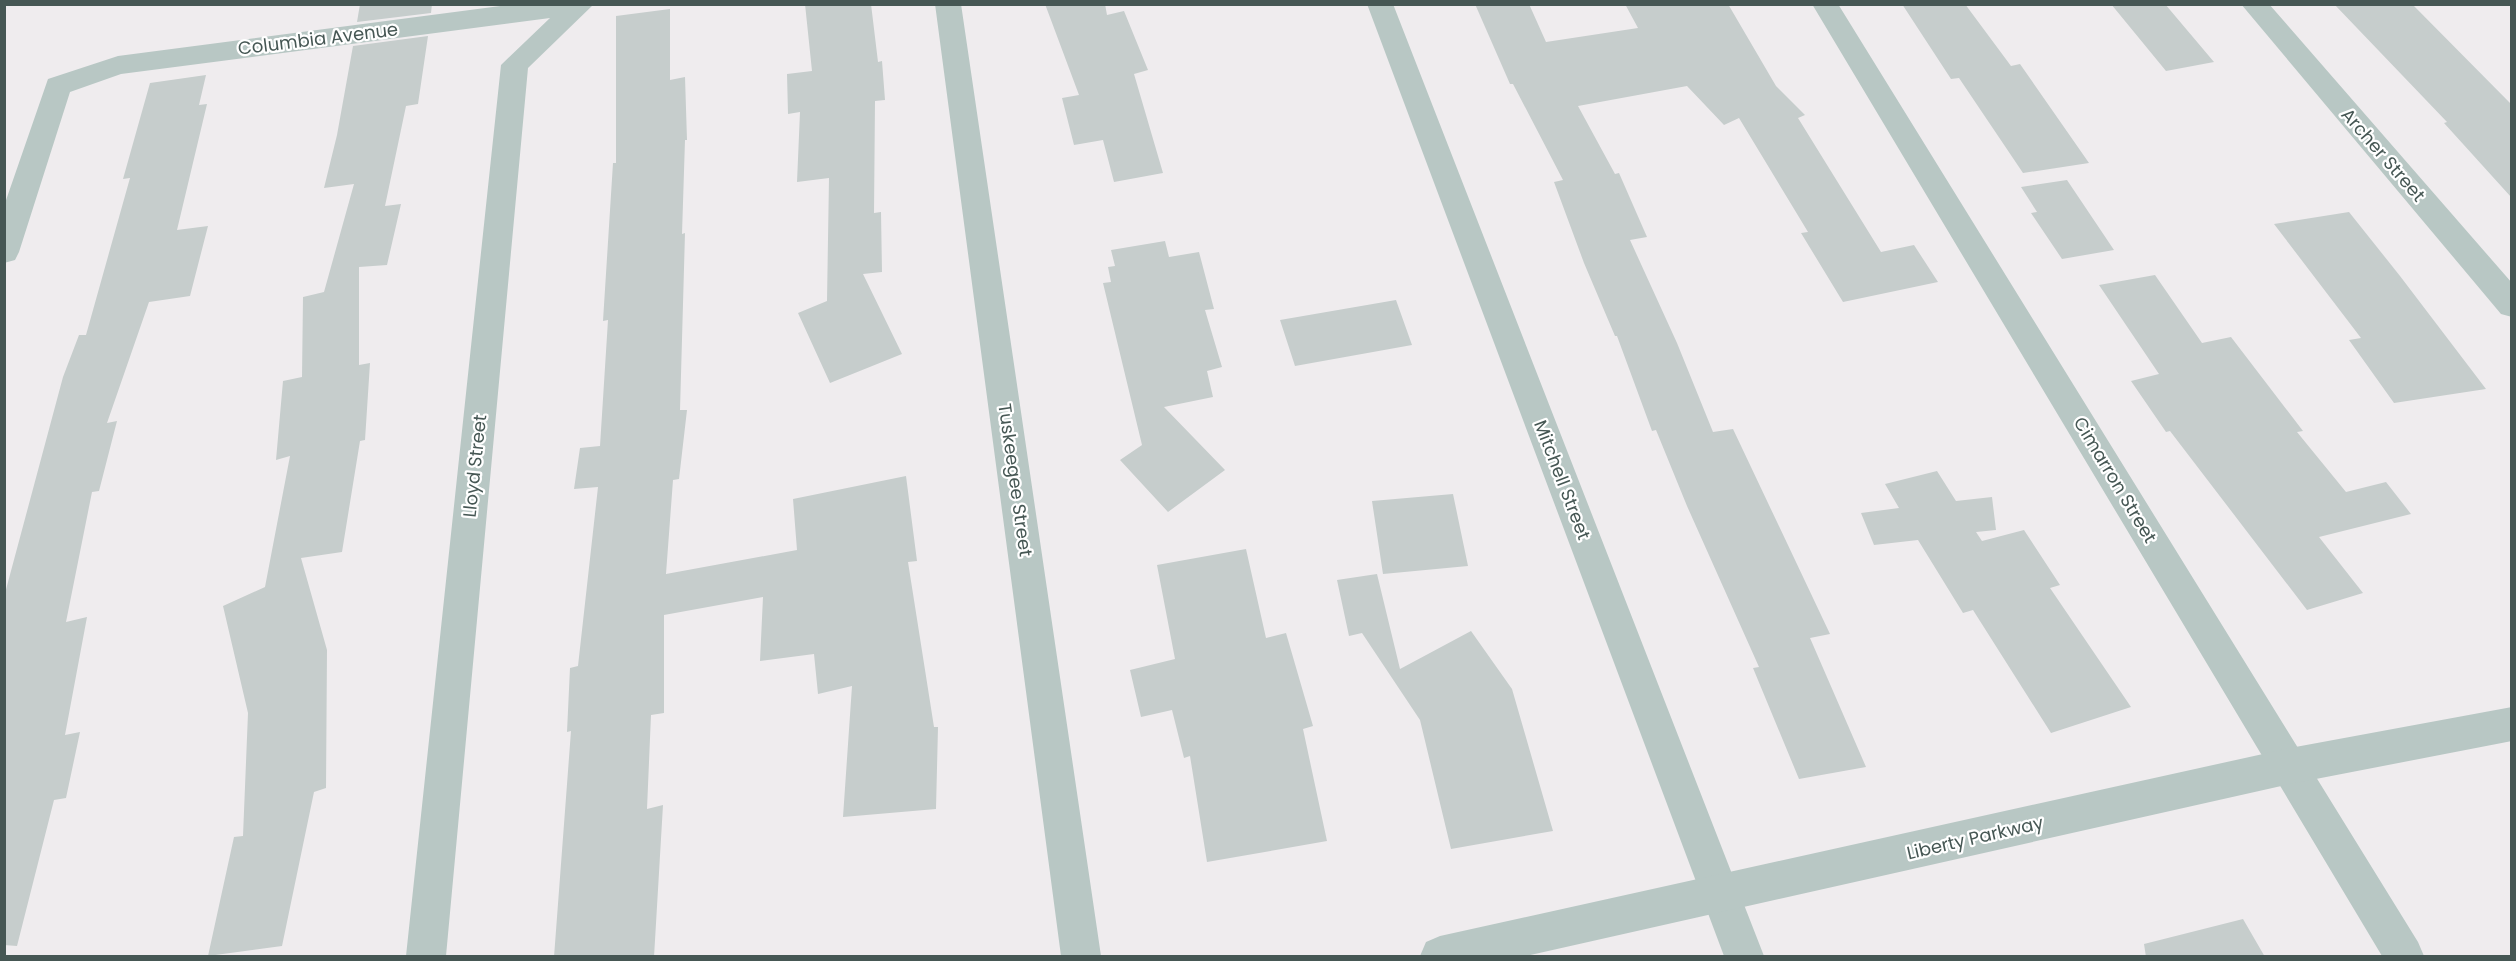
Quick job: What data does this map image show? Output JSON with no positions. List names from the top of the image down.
{
  "streets": {
    "street": [
      "Columbia Avenue",
      "Archer Street",
      "Lloyd Street",
      "Tuskeegee Street",
      "Mitchell Street",
      "Cimarron Street",
      "Liberty Parkway"
    ]
  },
  "crossings": [
    ["Columbia Avenue", "Lloyd Street"],
    ["Mitchell Street", "Liberty Parkway"],
    ["Cimarron Street", "Liberty Parkway"]
  ]
}
